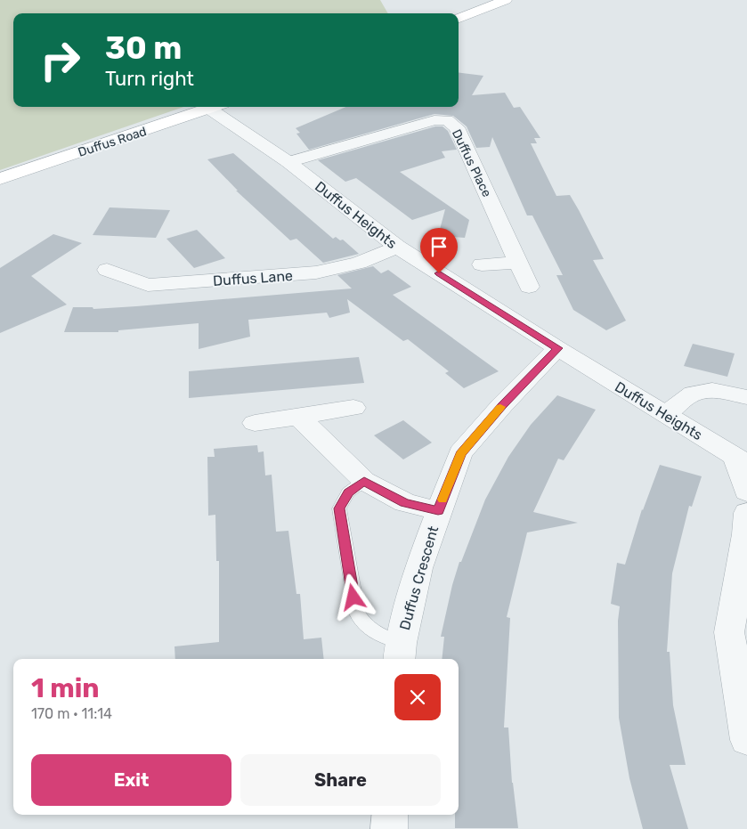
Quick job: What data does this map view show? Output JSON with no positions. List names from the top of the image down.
{
  "streets": {
    "main road": ["Duffus Road"],
    "street": [
      "Duffus Place",
      "Duffus Heights",
      "Duffus Lane",
      "Duffus Crescent"
    ]
  },
  "crossings": [
    ["Duffus Place", "Duffus Heights"],
    ["Duffus Heights", "Duffus Lane"],
    ["Duffus Heights", "Duffus Crescent"]
  ],
  "page": {
    "turn": ["30 m", "Turn right"],
    "heading": ["1 min", "170 m · 11:14"],
    "buttons": ["Exit", "Share"]
  }
}
